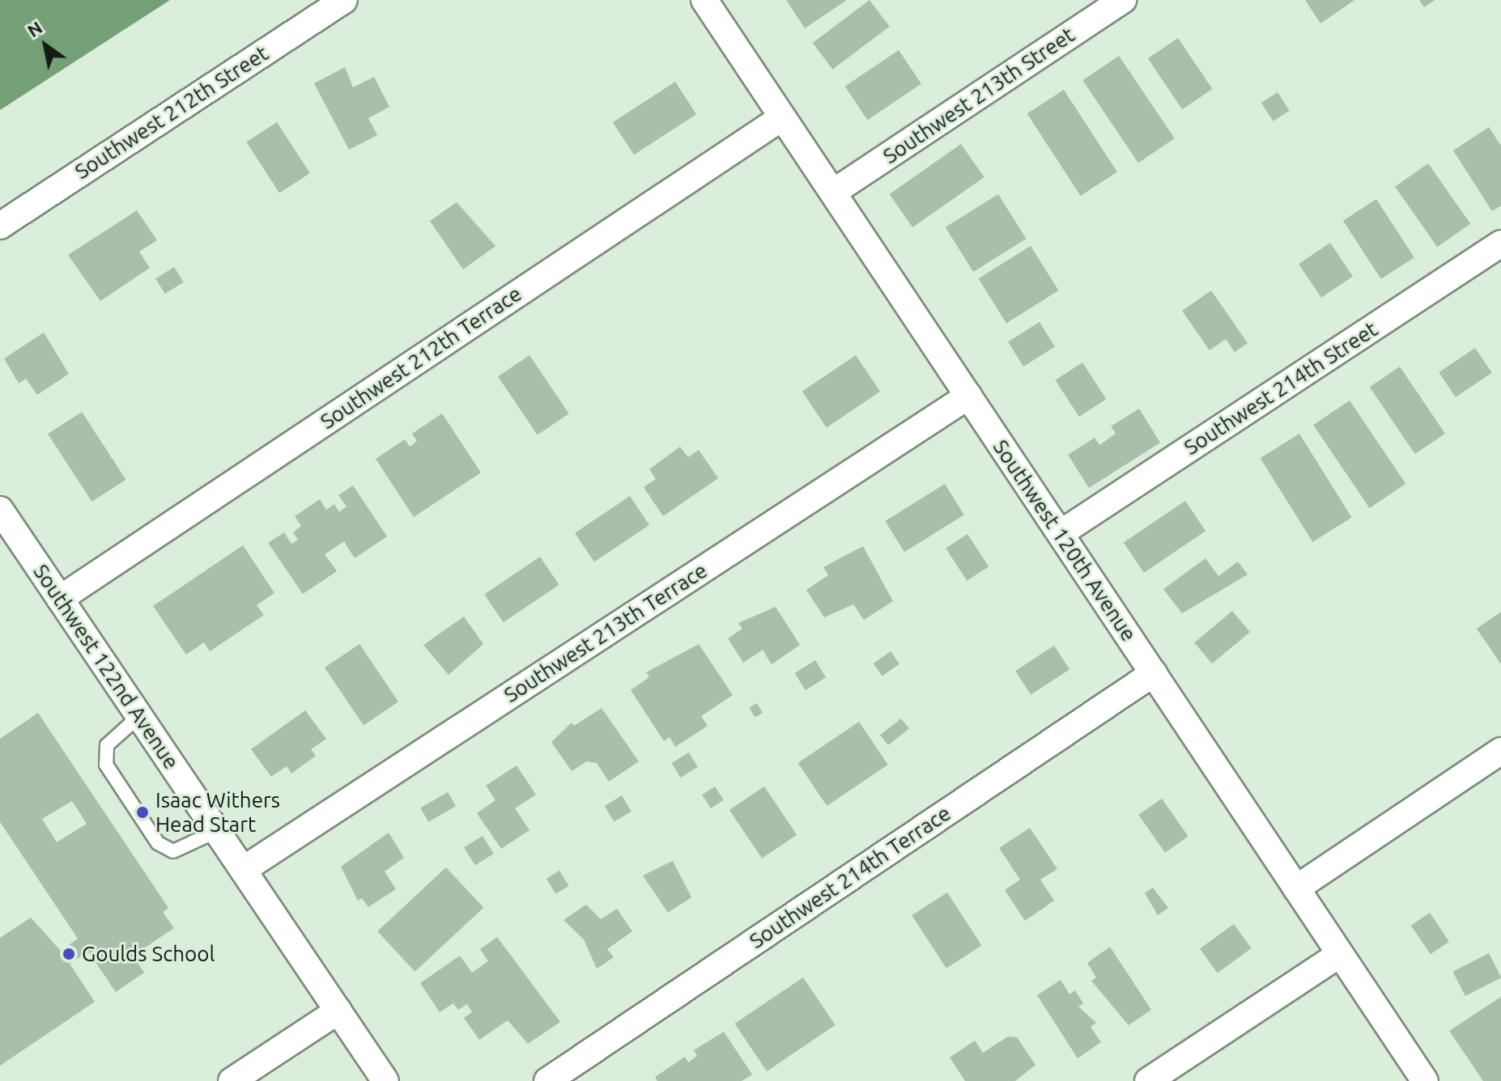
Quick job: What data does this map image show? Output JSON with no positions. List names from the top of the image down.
{
  "streets": {
    "street": [
      "Southwest 213th Street",
      "Southwest 212th Street",
      "Southwest 212th Terrace",
      "Southwest 214th Street",
      "Southwest 120th Avenue",
      "Southwest 213th Terrace",
      "Southwest 122nd Avenue",
      "Southwest 214th Terrace"
    ]
  },
  "crossings": [
    ["Southwest 213th Street", "Southwest 120th Avenue"],
    ["Southwest 212th Terrace", "Southwest 120th Avenue"],
    ["Southwest 212th Terrace", "Southwest 122nd Avenue"],
    ["Southwest 214th Street", "Southwest 120th Avenue"],
    ["Southwest 120th Avenue", "Southwest 213th Terrace"],
    ["Southwest 120th Avenue", "Southwest 214th Terrace"],
    ["Southwest 213th Terrace", "Southwest 122nd Avenue"]
  ],
  "places": ["Isaac Withers Head Start", "Goulds School"],
  "north": "top left"
}
